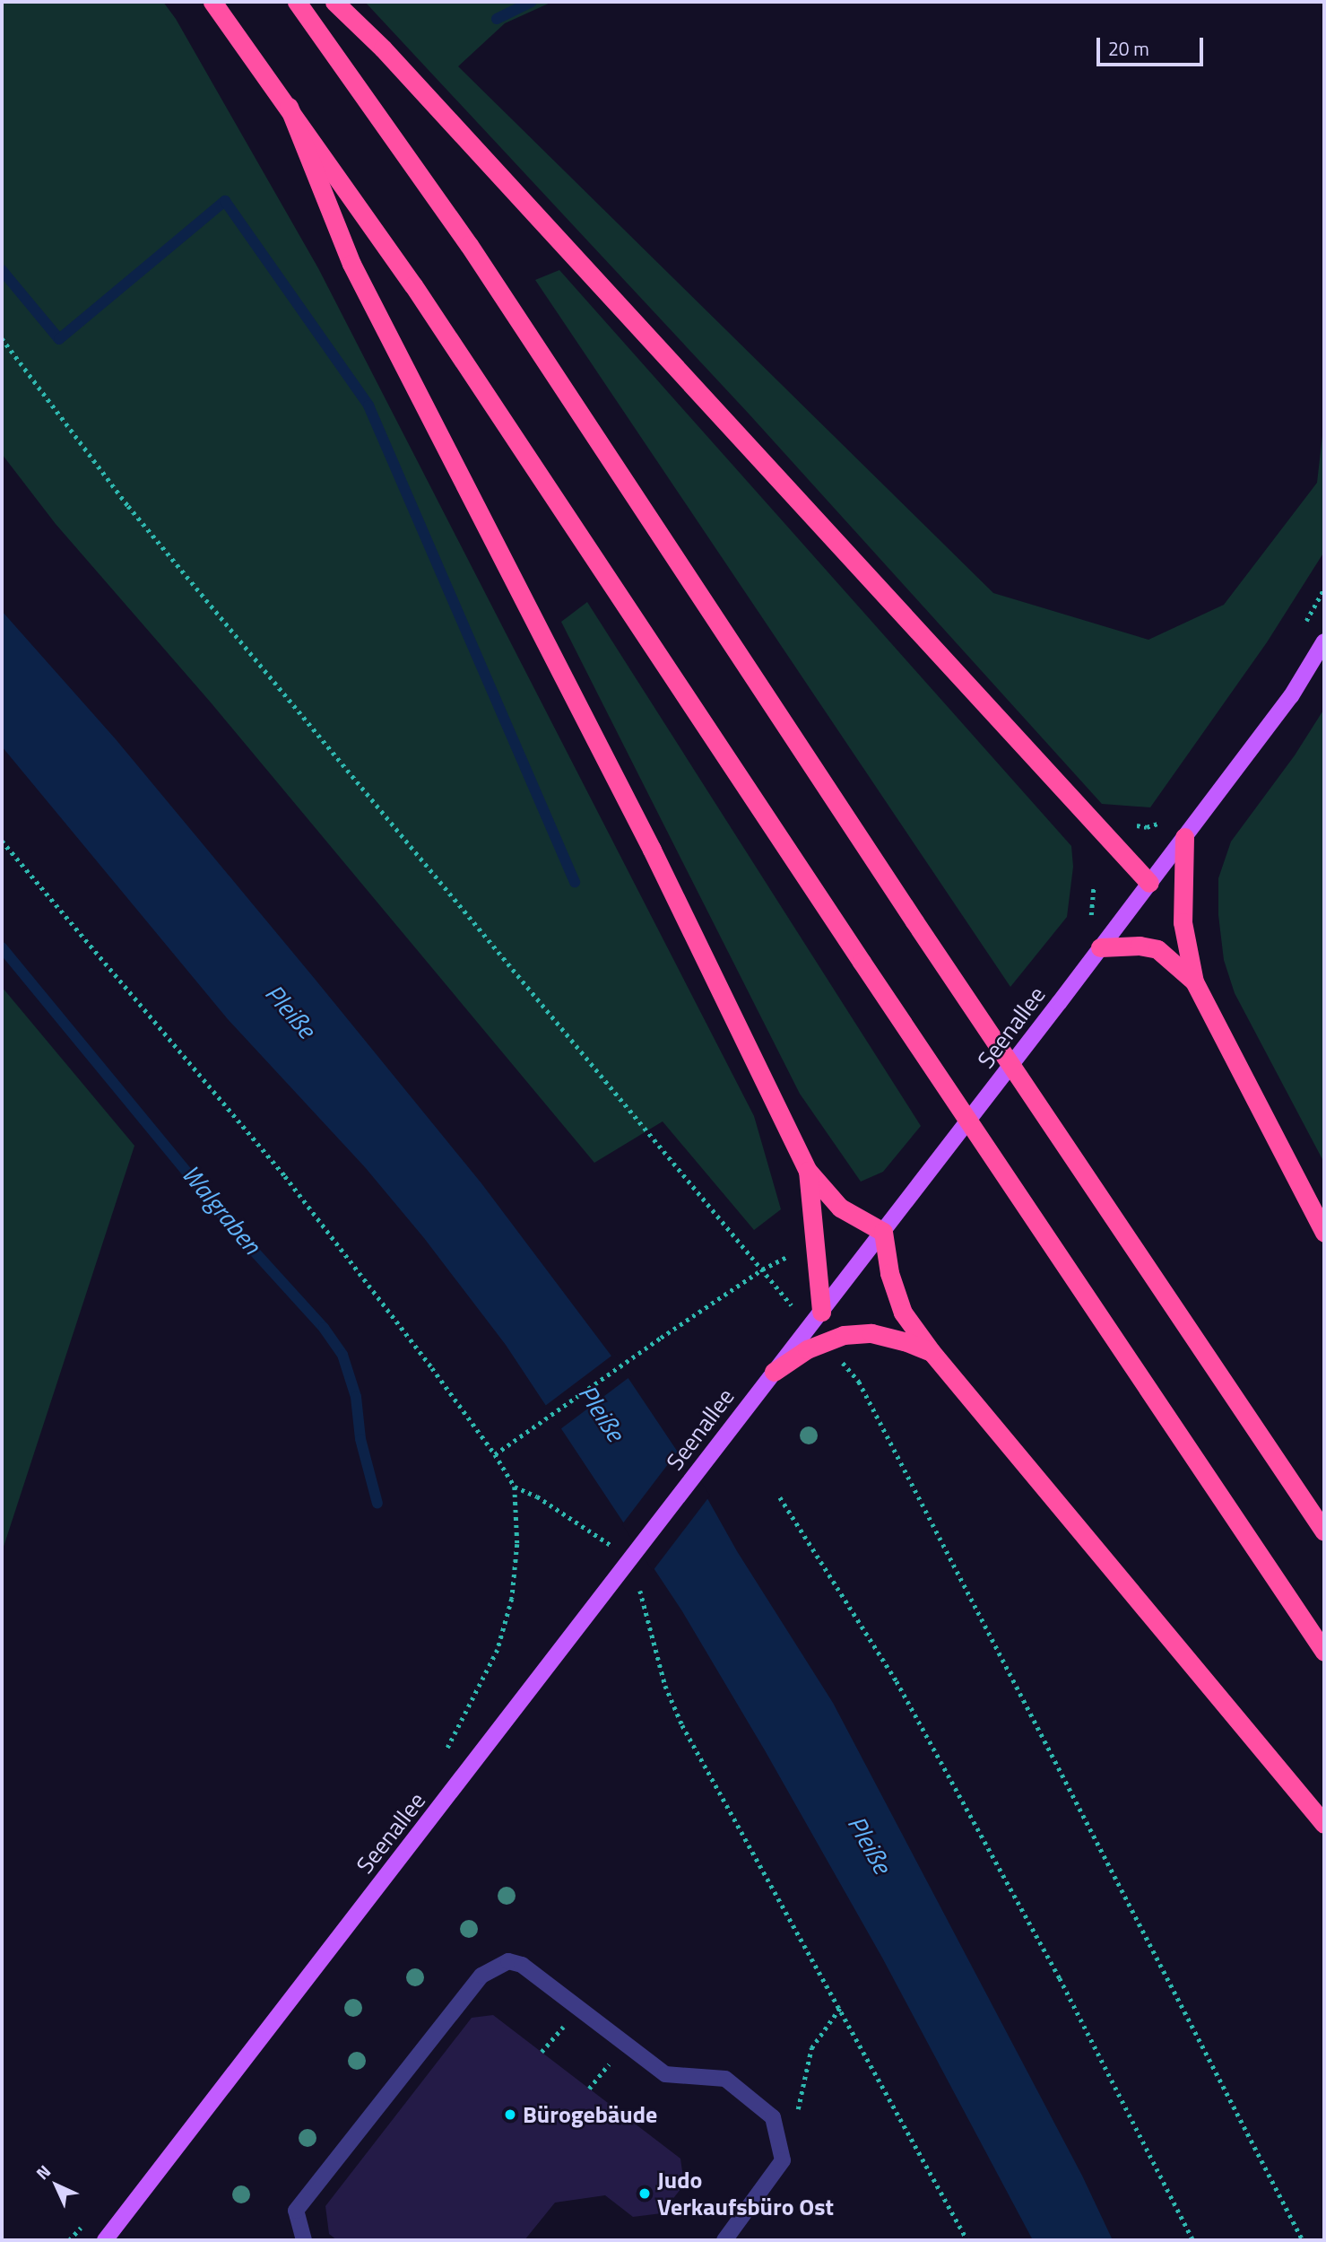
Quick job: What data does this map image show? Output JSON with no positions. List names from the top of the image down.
{
  "streets": {
    "main road": ["Seenallee"]
  },
  "water": ["Pleiße", "Walgraben"],
  "places": ["Bürogebäude", "Judo Verkaufsbüro Ost"],
  "scale_bar": "20 m",
  "north": "top left"
}
